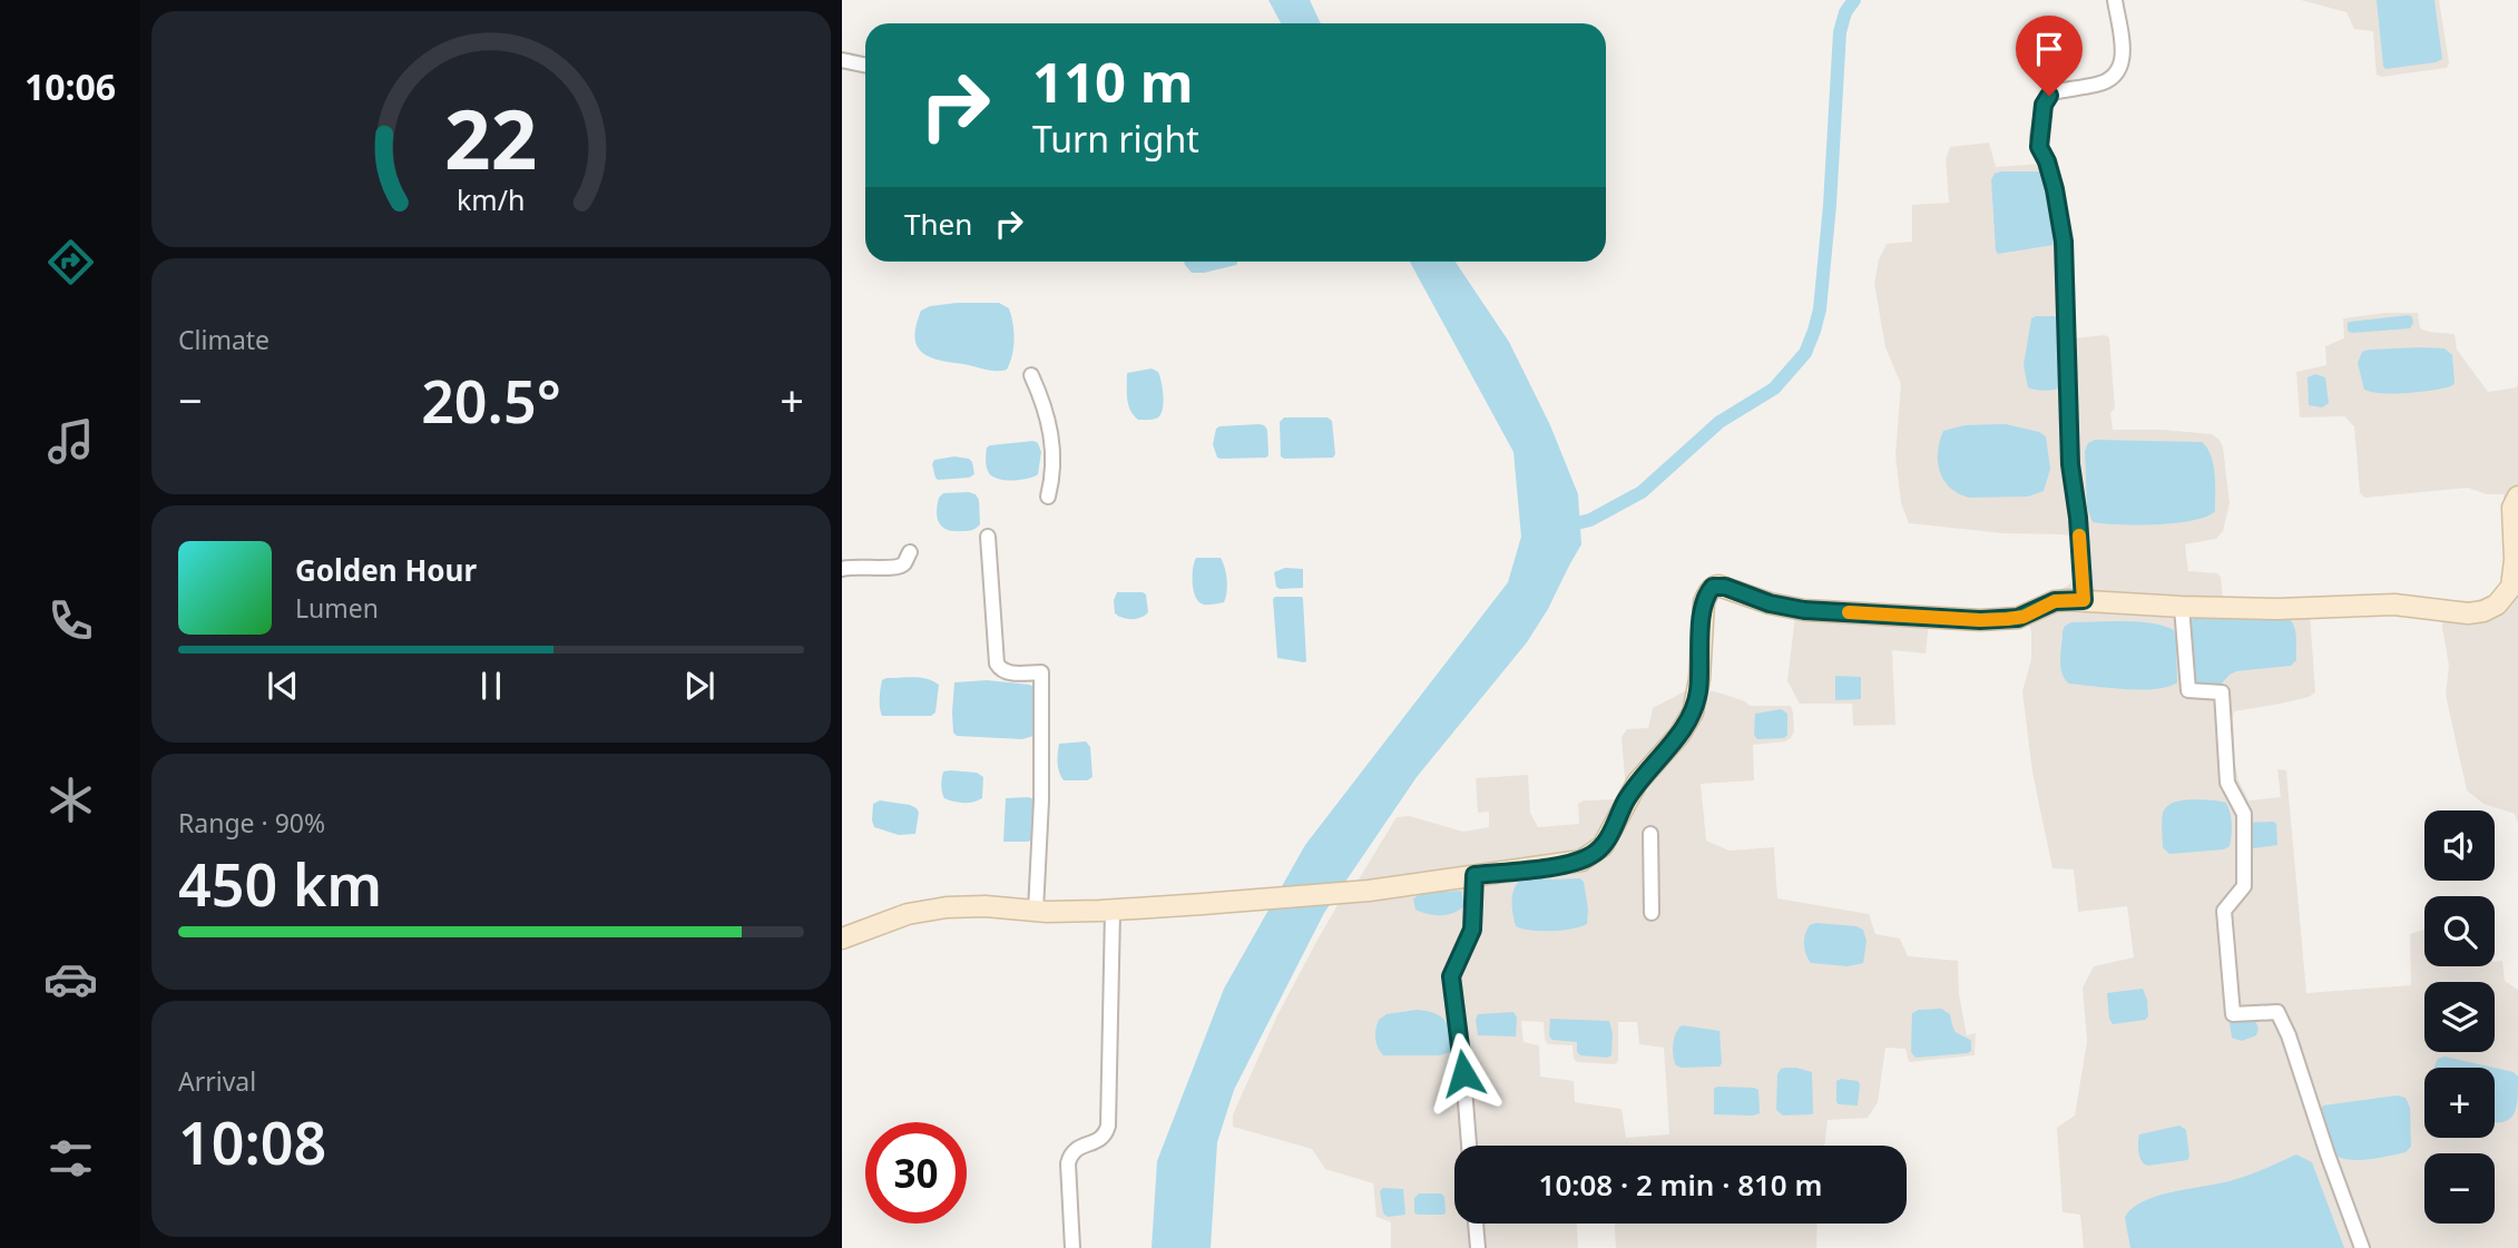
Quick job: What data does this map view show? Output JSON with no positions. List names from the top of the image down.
{
  "page": {
    "tabs": "10:06",
    "turn": ["110 m", "Turn right"],
    "then": "Then",
    "tile": [
      "Climate",
      ["Range · 90%", "450 km"],
      ["Arrival", "10:08"]
    ],
    "heat": ["−", "20.5°", "+"],
    "song": ["Golden Hour", "Lumen"],
    "map_buttons": ["+", "−"],
    "limit": "30",
    "trip": "10:08 · 2 min · 810 m",
    "gauge": ["22", "km/h"]
  }
}
